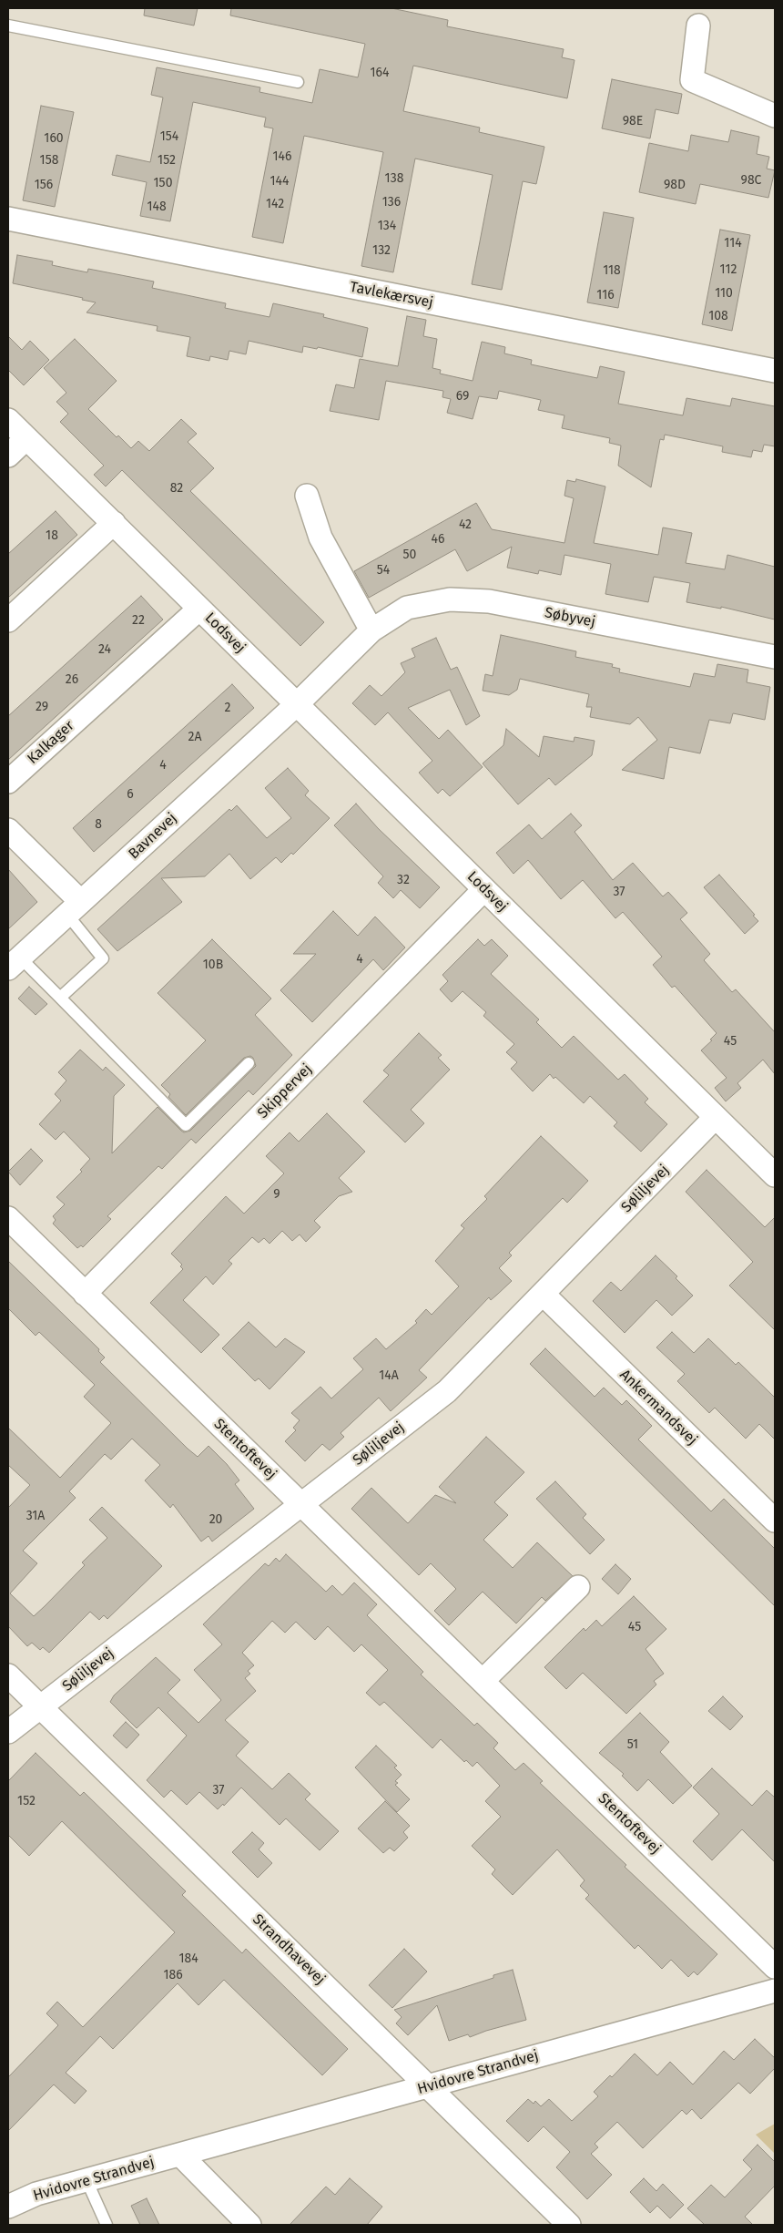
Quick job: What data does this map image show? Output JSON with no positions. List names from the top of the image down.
{
  "streets": {
    "street": [
      "Tavlekærsvej",
      "Søbyvej",
      "Lodsvej",
      "Kalkager",
      "Bavnevej",
      "Skippervej",
      "Søliljevej",
      "Ankermandsvej",
      "Stentoftevej",
      "Strandhavevej",
      "Hvidovre Strandvej"
    ]
  },
  "crossings": [
    ["Søbyvej", "Lodsvej"],
    ["Søbyvej", "Bavnevej"],
    ["Lodsvej", "Kalkager"],
    ["Lodsvej", "Bavnevej"],
    ["Lodsvej", "Skippervej"],
    ["Lodsvej", "Søliljevej"],
    ["Skippervej", "Stentoftevej"],
    ["Søliljevej", "Ankermandsvej"],
    ["Søliljevej", "Stentoftevej"],
    ["Søliljevej", "Strandhavevej"],
    ["Strandhavevej", "Hvidovre Strandvej"]
  ],
  "house_numbers": [
    "164",
    "98E",
    "154",
    "160",
    "146",
    "158",
    "152",
    "138",
    "98C",
    "144",
    "150",
    "156",
    "98D",
    "136",
    "142",
    "148",
    "134",
    "114",
    "132",
    "112",
    "118",
    "110",
    "116",
    "108",
    "69",
    "82",
    "42",
    "18",
    "46",
    "50",
    "54",
    "22",
    "24",
    "26",
    "29",
    "2",
    "2A",
    "4",
    "6",
    "8",
    "32",
    "37",
    "4",
    "10B",
    "45",
    "9",
    "14A",
    "31A",
    "20",
    "45",
    "51",
    "37",
    "152",
    "184",
    "186"
  ]
}
